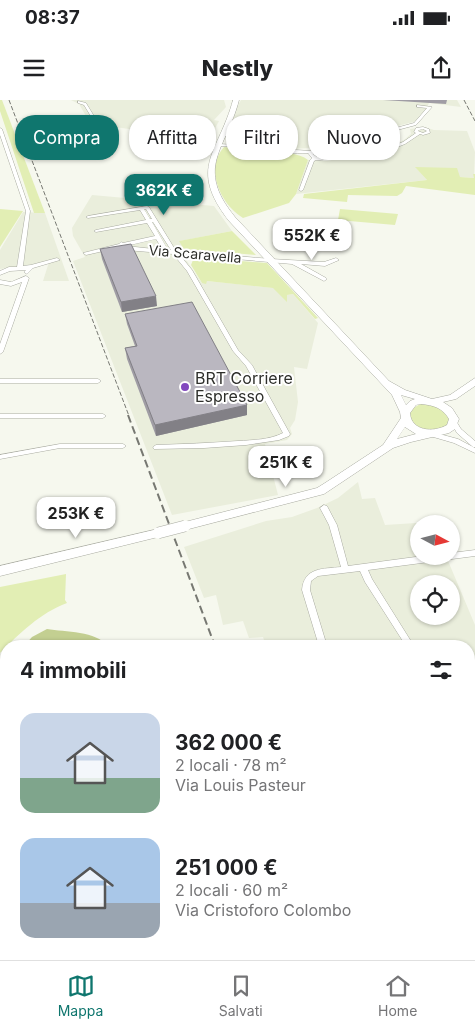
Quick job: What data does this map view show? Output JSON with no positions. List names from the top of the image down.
{
  "streets": {
    "street": ["Via Scaravella"]
  },
  "places": ["BRT Corriere Espresso"],
  "north": "right",
  "page": {
    "status": "08:37",
    "header": "Nestly",
    "chip": [
      "Compra",
      "Affitta",
      "Filtri",
      "Nuovo"
    ],
    "price": [
      "362K €",
      "552K €",
      "251K €",
      "253K €"
    ],
    "heading": "4 immobili",
    "list": [
      {
        "name": "362 000 €",
        "note": "2 locali · 78 m² · Via Louis Pasteur"
      },
      {
        "name": "251 000 €",
        "note": "2 locali · 60 m² · Via Cristoforo Colombo"
      }
    ],
    "tabs": ["Mappa", "Salvati", "Home"]
  }
}
